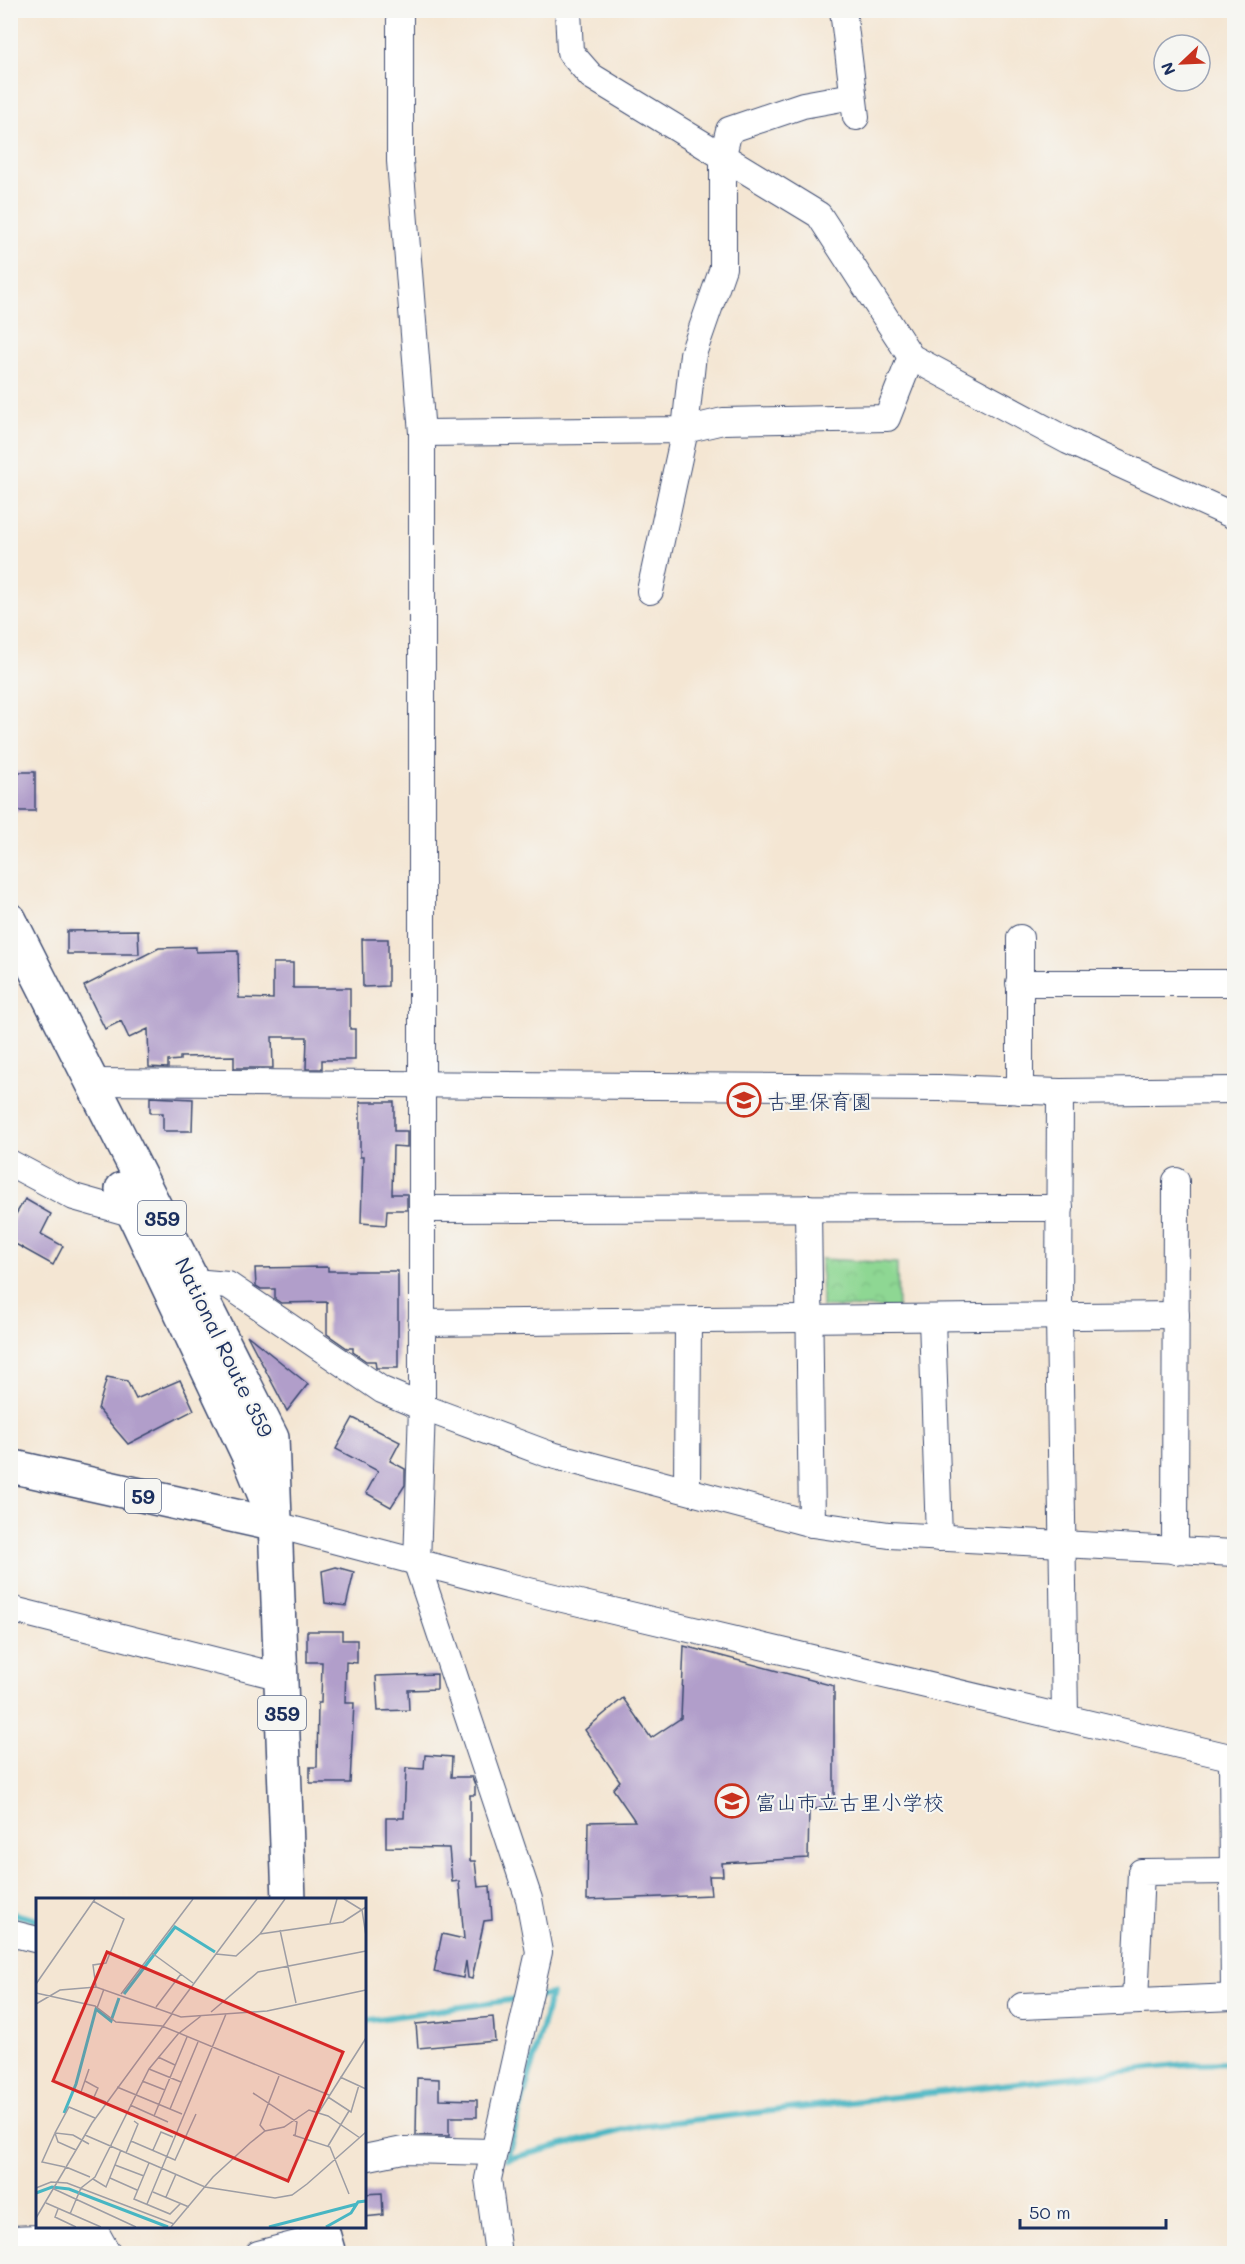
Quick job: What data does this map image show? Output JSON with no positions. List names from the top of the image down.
{
  "streets": {
    "main road": ["359", "National Route 359", "59"]
  },
  "crossings": [
    ["National Route 359", "59"]
  ],
  "places": {
    "school or university": ["古里保育園", "富山市立古里小学校"]
  },
  "scale_bar": "50 m",
  "north": "bottom left"
}
